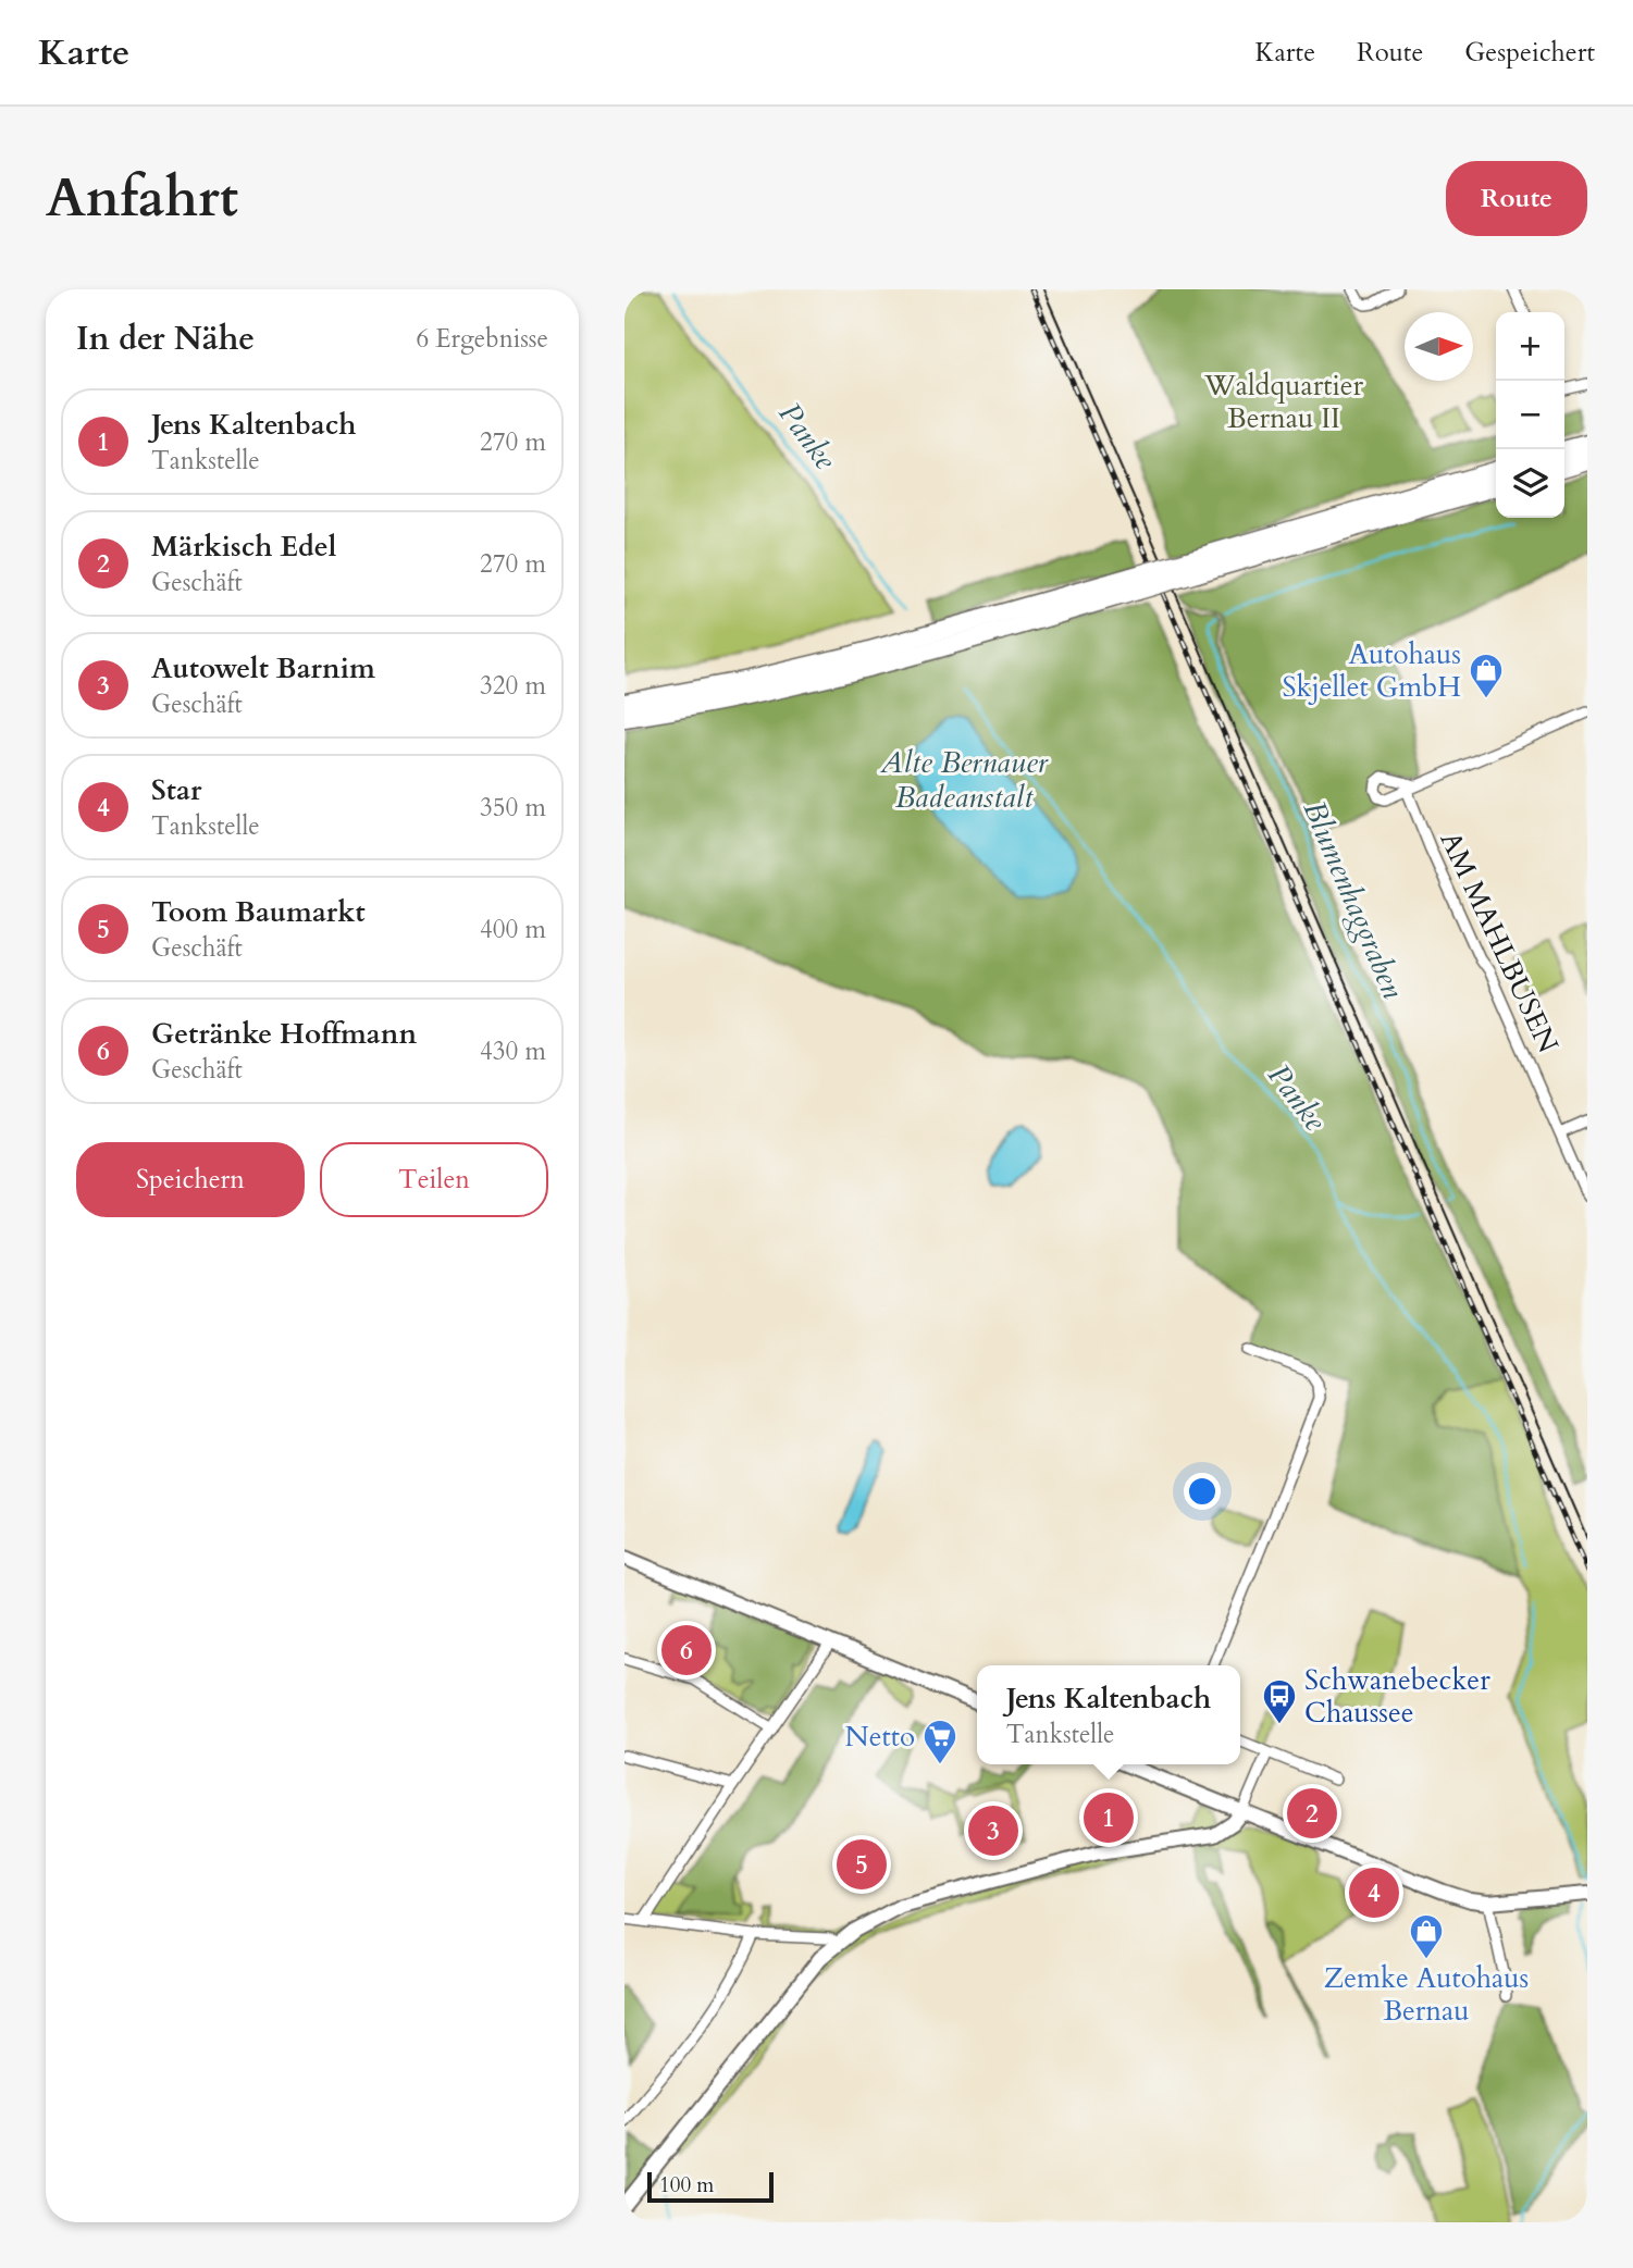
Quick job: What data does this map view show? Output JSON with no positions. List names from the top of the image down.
{
  "streets": {
    "street": ["AM MAHLBUSEN"]
  },
  "water": ["Panke", "Alte Bernauer Badeanstalt", "Blumenhaggraben"],
  "parks": ["Waldquartier Bernau II"],
  "places": {
    "shop": ["Autohaus Skjellet GmbH", "Zemke Autohaus Bernau"],
    "bus stop": ["Schwanebecker Chaussee"],
    "supermarket": ["Netto"]
  },
  "scale_bar": "100 m",
  "north": "right",
  "page": {
    "header": "Karte",
    "nav": ["Karte", "Route", "Gespeichert"],
    "buttons": [
      "Route",
      ["Speichern", "Teilen"]
    ],
    "title": "Anfahrt",
    "heading": ["In der Nähe", "6 Ergebnisse"],
    "map_buttons": ["+", "−"],
    "list": [
      {
        "mark": "1",
        "name": "Jens Kaltenbach",
        "note": "Tankstelle",
        "value": "270 m"
      },
      {
        "mark": "2",
        "name": "Märkisch Edel",
        "note": "Geschäft",
        "value": "270 m"
      },
      {
        "mark": "3",
        "name": "Autowelt Barnim",
        "note": "Geschäft",
        "value": "320 m"
      },
      {
        "mark": "4",
        "name": "Star",
        "note": "Tankstelle",
        "value": "350 m"
      },
      {
        "mark": "5",
        "name": "Toom Baumarkt",
        "note": "Geschäft",
        "value": "400 m"
      },
      {
        "mark": "6",
        "name": "Getränke Hoffmann",
        "note": "Geschäft",
        "value": "430 m"
      }
    ],
    "pins": [
      "6",
      "2",
      "1",
      "3",
      "5",
      "4"
    ],
    "popup": ["Jens Kaltenbach", "Tankstelle"],
    "scale": "100 m"
  }
}
